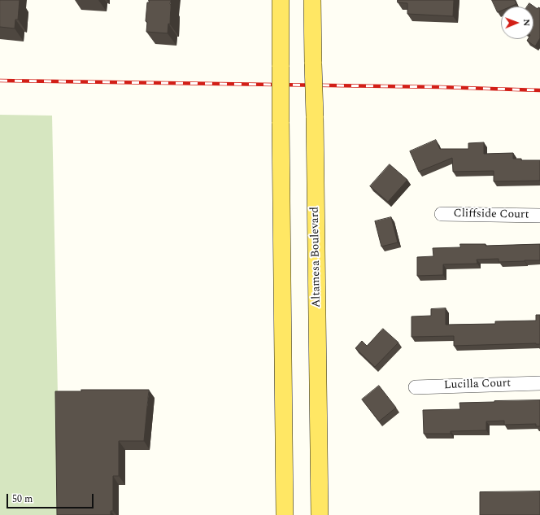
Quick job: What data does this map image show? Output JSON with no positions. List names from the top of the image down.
{
  "streets": {
    "main road": ["Altamesa Boulevard"],
    "street": ["Cliffside Court", "Lucilla Court"]
  },
  "scale_bar": "50 m",
  "north": "right"
}
